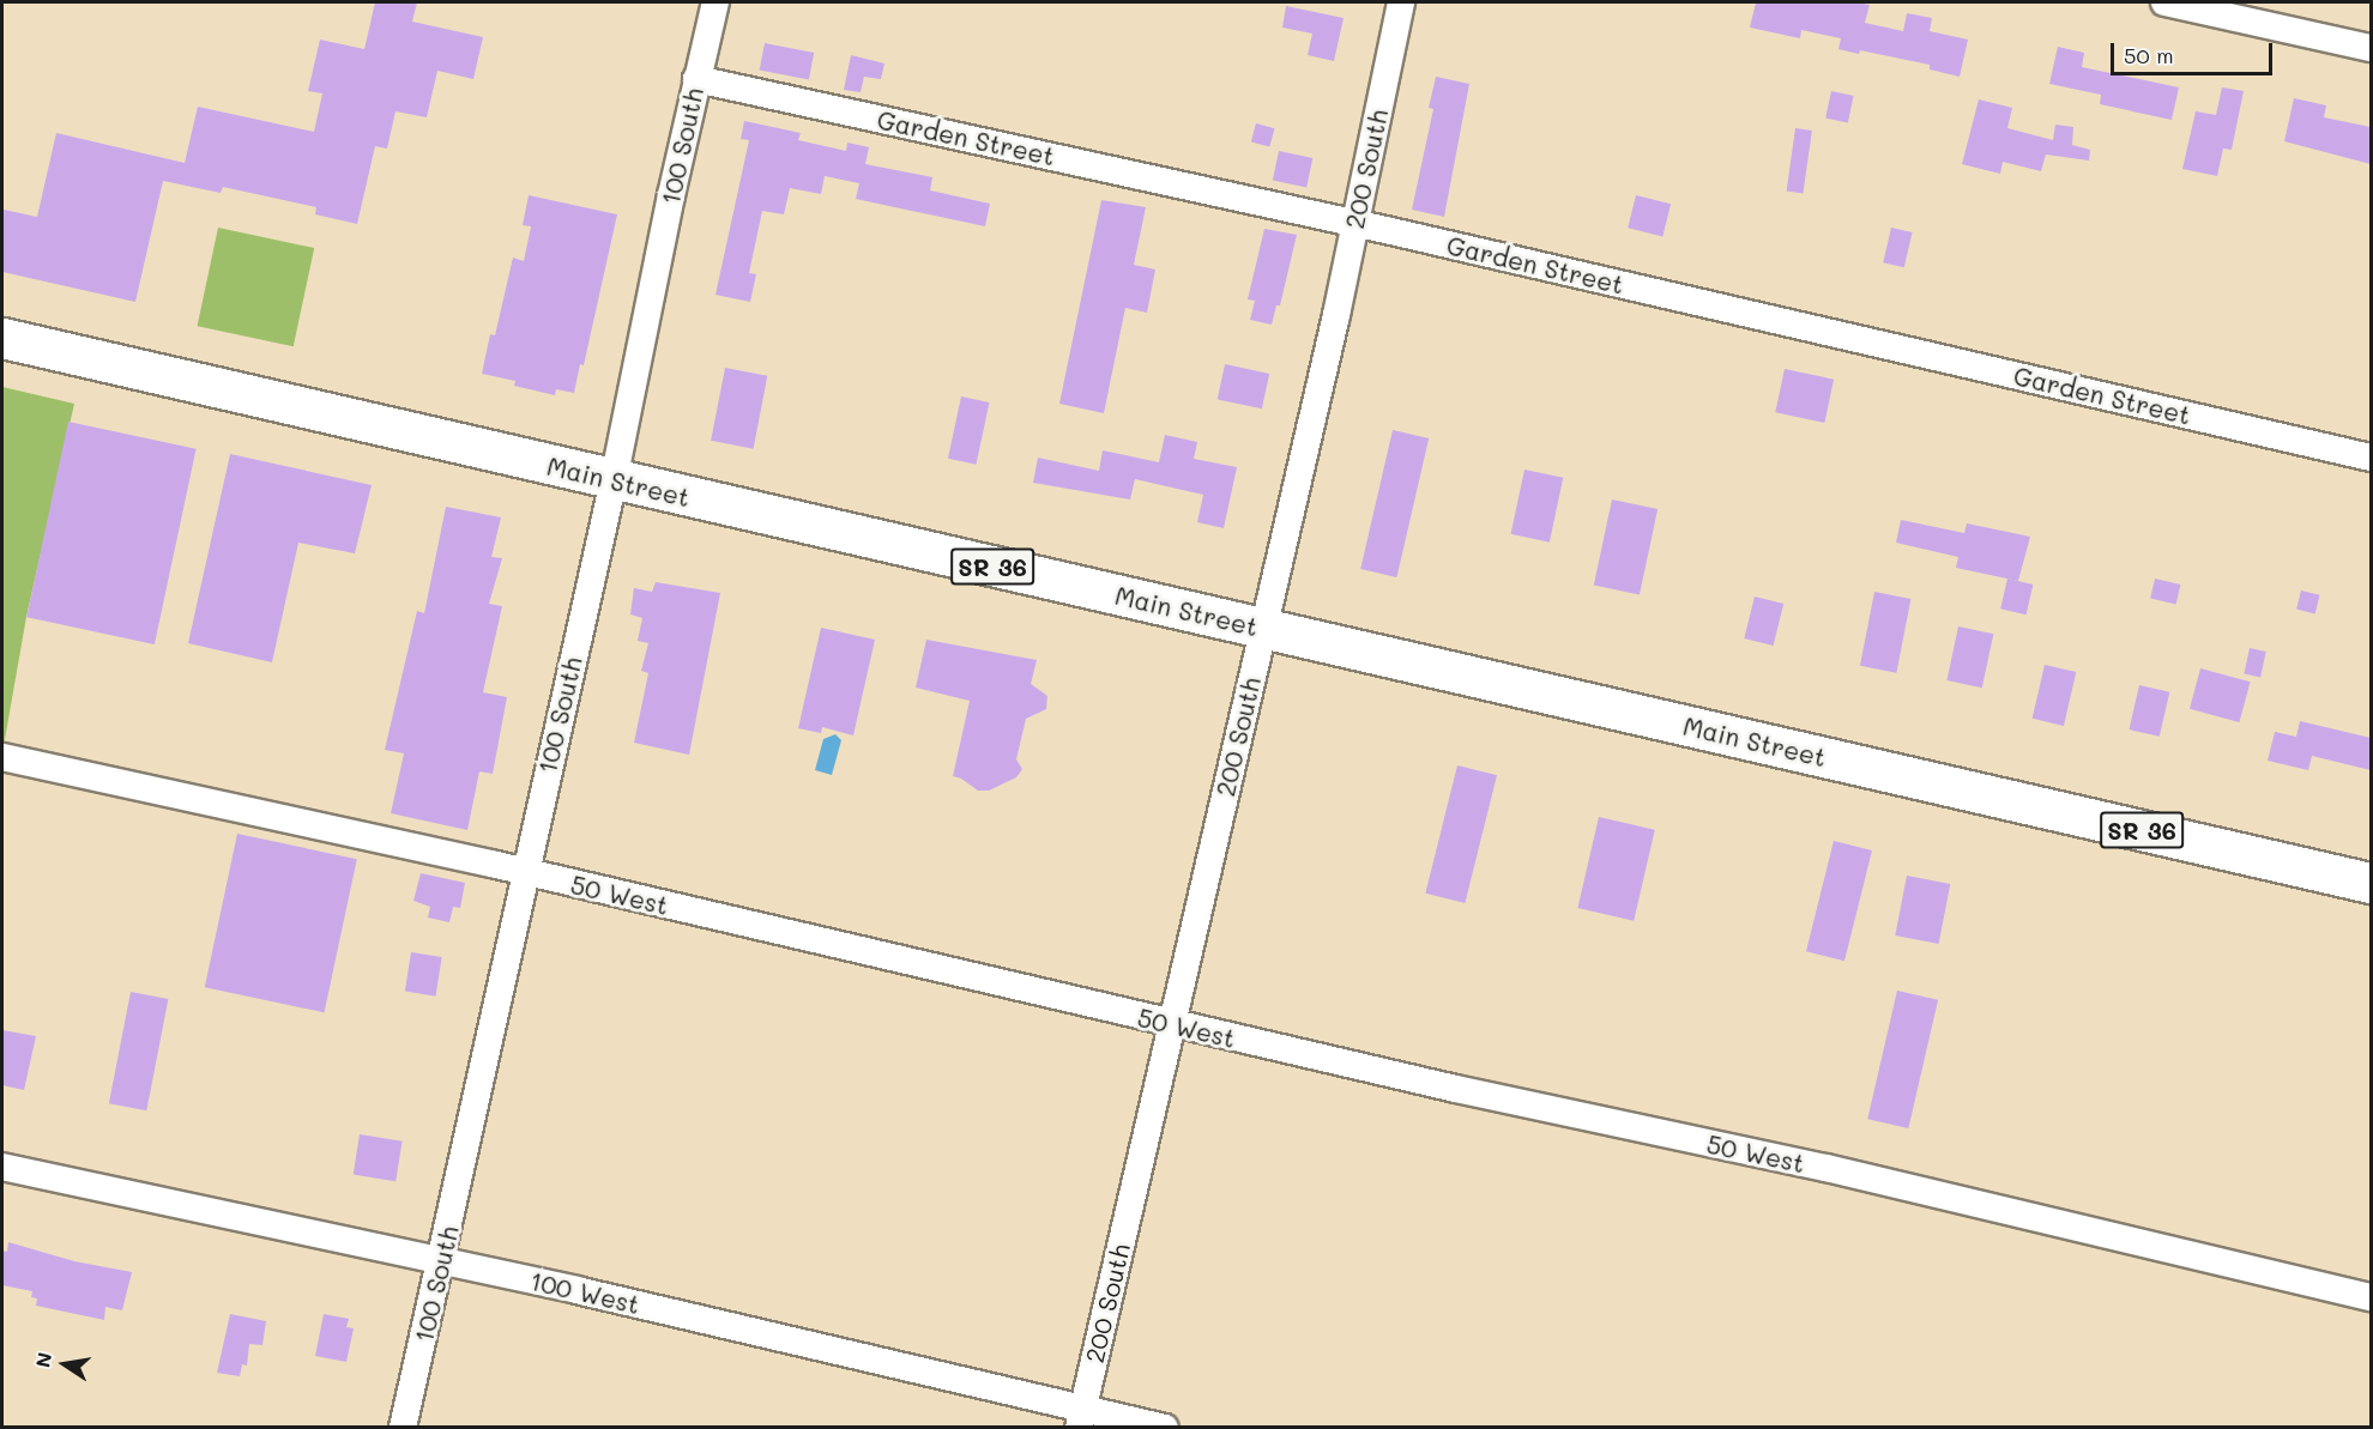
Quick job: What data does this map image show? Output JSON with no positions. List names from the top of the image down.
{
  "streets": {
    "highway": ["Main Street", "SR 36"],
    "street": [
      "Garden Street",
      "100 South",
      "200 South",
      "50 West",
      "100 West"
    ]
  },
  "crossings": [
    ["Garden Street", "100 South"],
    ["Garden Street", "200 South"],
    ["100 South", "Main Street"],
    ["100 South", "50 West"],
    ["100 South", "100 West"],
    ["200 South", "Main Street"],
    ["200 South", "50 West"],
    ["200 South", "100 West"]
  ],
  "scale_bar": "50 m",
  "north": "left"
}
